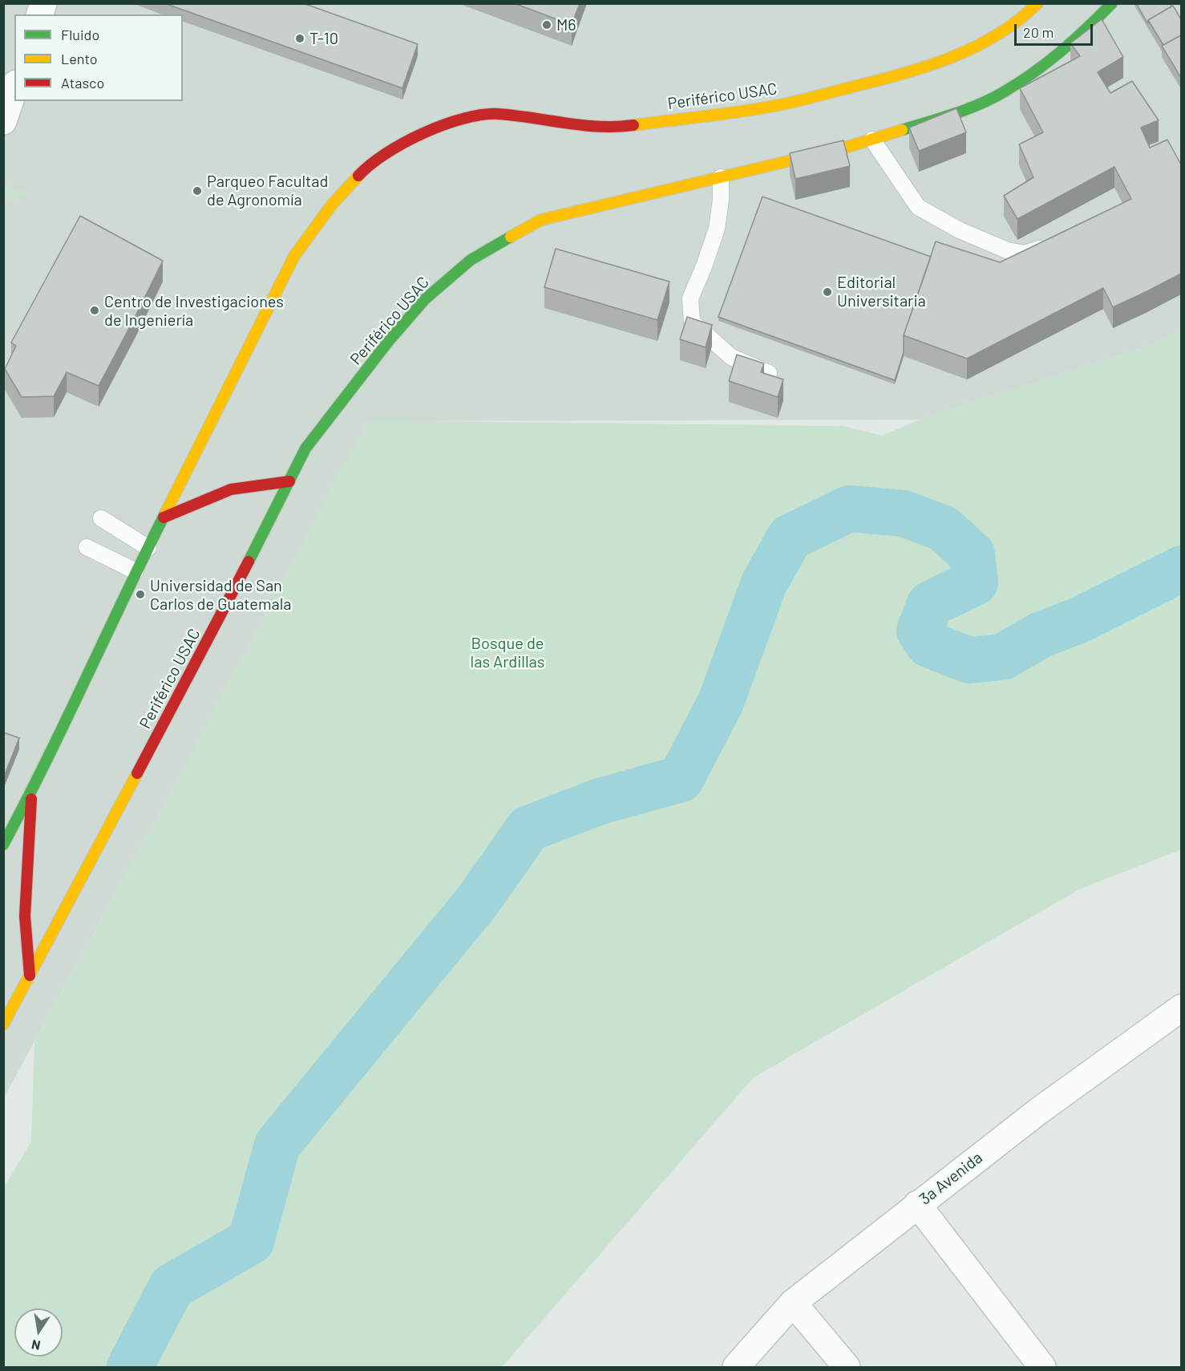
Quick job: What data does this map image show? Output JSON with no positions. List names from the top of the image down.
{
  "streets": {
    "street": ["Periférico USAC", "3a Avenida"]
  },
  "parks": ["Bosque de las Ardillas"],
  "places": [
    "M6",
    "T-10",
    "Parqueo Facultad de Agronomía",
    "Editorial Universitaria",
    "Centro de Investigaciones de Ingeniería",
    "Universidad de San Carlos de Guatemala"
  ],
  "legend": ["Fluido", "Lento", "Atasco"],
  "scale_bar": "20 m",
  "north": "bottom"
}
